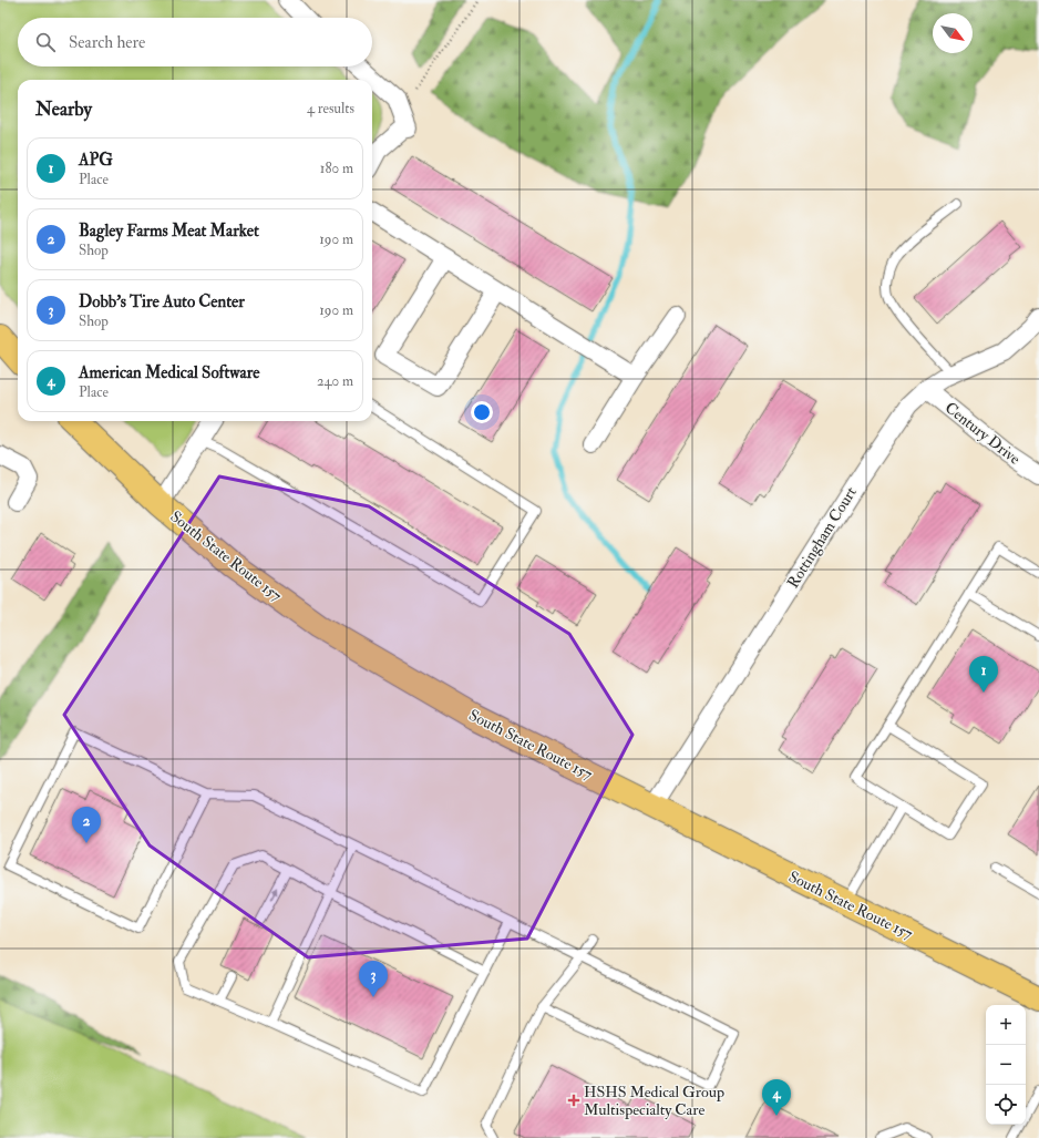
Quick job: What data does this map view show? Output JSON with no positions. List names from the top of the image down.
{
  "streets": {
    "main road": ["South State Route 157"],
    "street": ["Century Drive", "Rottingham Court"]
  },
  "crossings": [
    ["Century Drive", "Rottingham Court"],
    ["Rottingham Court", "South State Route 157"]
  ],
  "places": {
    "health": ["HSHS Medical Group Multispecialty Care"]
  },
  "north": "bottom right",
  "page": {
    "search": "Search here",
    "heading": ["Nearby", "4 results"],
    "list": [
      {
        "mark": "1",
        "name": "APG",
        "note": "Place",
        "value": "180 m"
      },
      {
        "mark": "2",
        "name": "Bagley Farms Meat Market",
        "note": "Shop",
        "value": "190 m"
      },
      {
        "mark": "3",
        "name": "Dobb's Tire Auto Center",
        "note": "Shop",
        "value": "190 m"
      },
      {
        "mark": "4",
        "name": "American Medical Software",
        "note": "Place",
        "value": "240 m"
      }
    ],
    "pins": [
      "1",
      "2",
      "3",
      "4"
    ],
    "map_buttons": ["+", "−"]
  }
}
